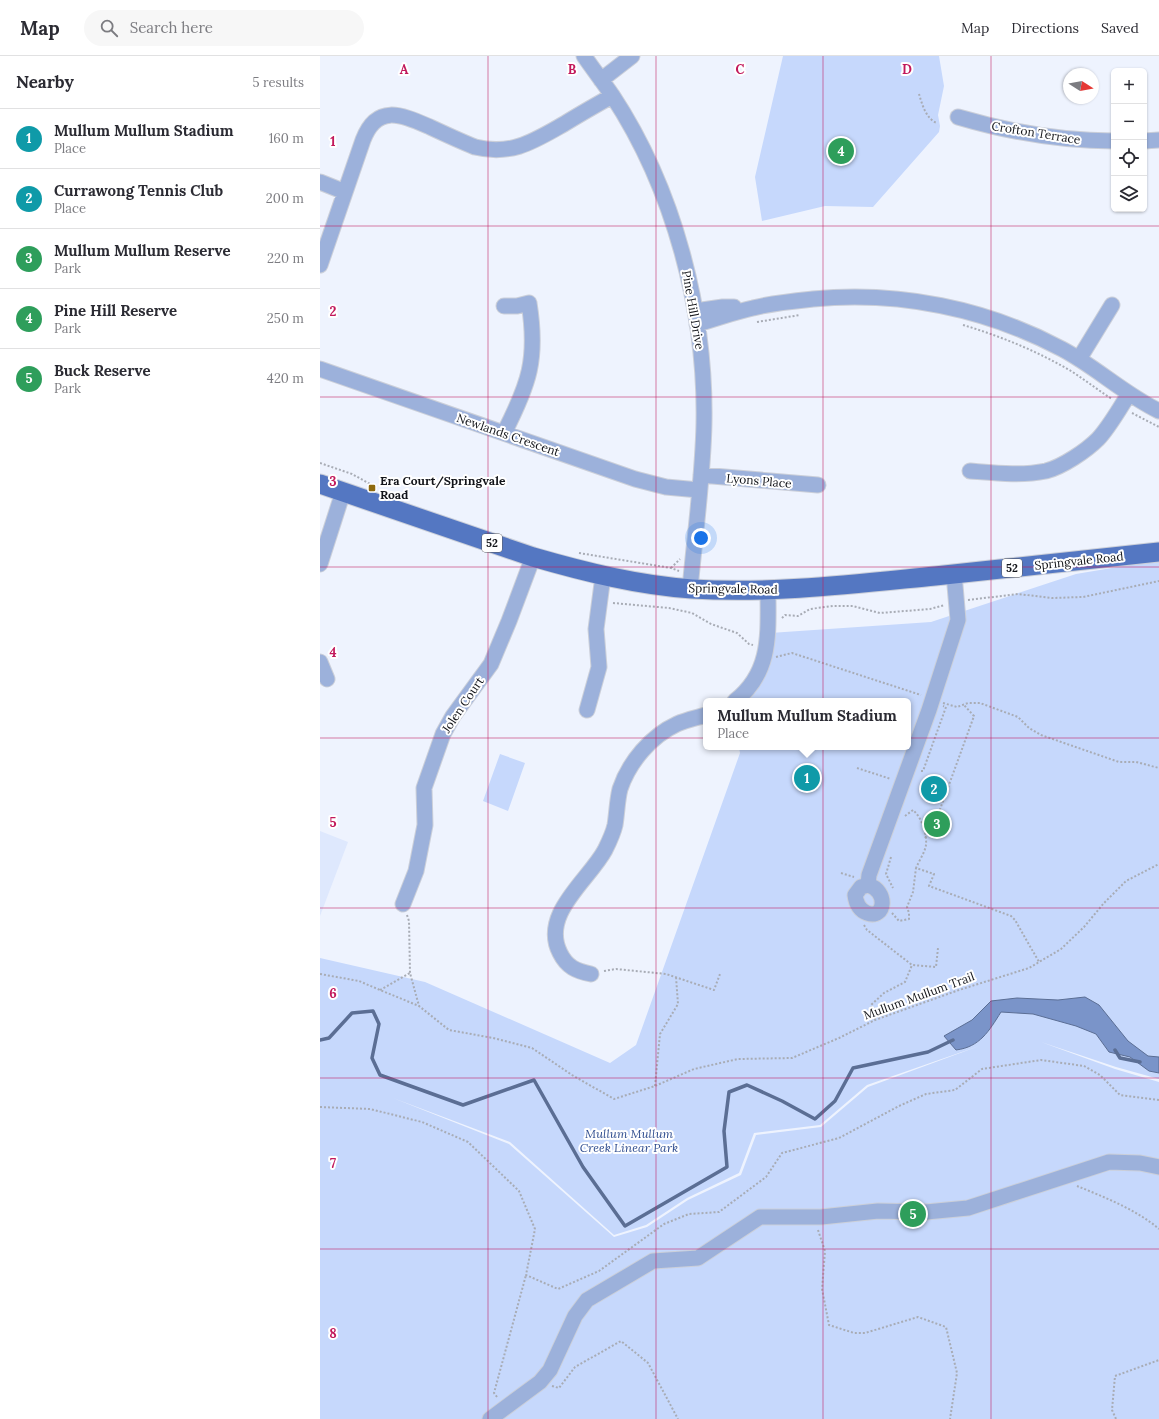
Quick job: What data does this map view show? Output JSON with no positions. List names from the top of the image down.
{
  "streets": {
    "main road": ["52", "Springvale Road"],
    "street": [
      "Crofton Terrace",
      "Pine Hill Drive",
      "Newlands Crescent",
      "Lyons Place",
      "Jolen Court"
    ],
    "path": ["Mullum Mullum Trail"]
  },
  "crossings": [
    ["Pine Hill Drive", "Newlands Crescent"],
    ["Pine Hill Drive", "Lyons Place"],
    ["Pine Hill Drive", "Springvale Road"],
    ["Springvale Road", "Jolen Court"]
  ],
  "parks": ["Mullum Mullum Creek Linear Park"],
  "places": {
    "transit": ["Era Court/Springvale Road"]
  },
  "north": "right",
  "page": {
    "header": "Map",
    "search": "Search here",
    "nav": ["Map", "Directions", "Saved"],
    "heading": ["Nearby", "5 results"],
    "map_buttons": ["+", "−"],
    "list": [
      {
        "mark": "1",
        "name": "Mullum Mullum Stadium",
        "note": "Place",
        "value": "160 m"
      },
      {
        "mark": "2",
        "name": "Currawong Tennis Club",
        "note": "Place",
        "value": "200 m"
      },
      {
        "mark": "3",
        "name": "Mullum Mullum Reserve",
        "note": "Park",
        "value": "220 m"
      },
      {
        "mark": "4",
        "name": "Pine Hill Reserve",
        "note": "Park",
        "value": "250 m"
      },
      {
        "mark": "5",
        "name": "Buck Reserve",
        "note": "Park",
        "value": "420 m"
      }
    ],
    "pins": [
      "4",
      "1",
      "2",
      "3",
      "5"
    ],
    "popup": ["Mullum Mullum Stadium", "Place"]
  },
  "grid": {
    "columns": [
      "A",
      "B",
      "C",
      "D"
    ],
    "rows": [
      "1",
      "2",
      "3",
      "4",
      "5",
      "6",
      "7",
      "8"
    ]
  }
}
